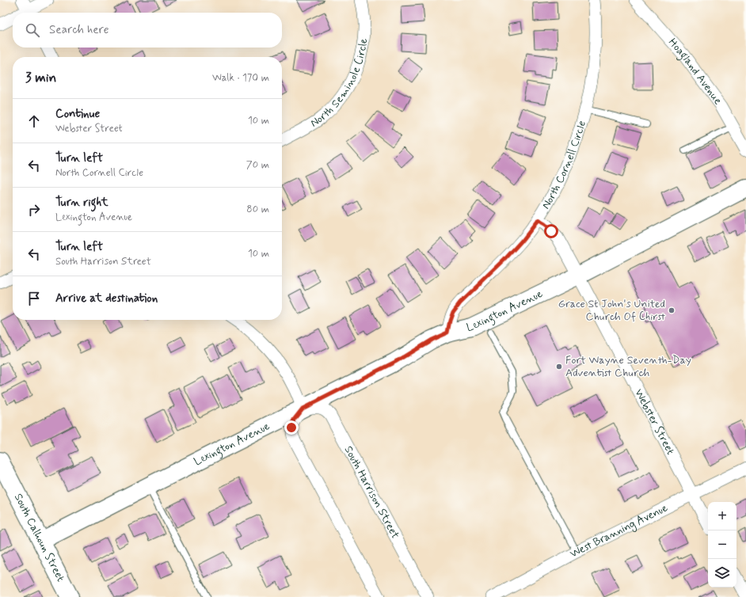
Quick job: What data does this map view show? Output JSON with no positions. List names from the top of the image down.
{
  "streets": {
    "street": [
      "Hoagland Avenue",
      "North Seminole Circle",
      "North Cornell Circle",
      "Lexington Avenue",
      "Webster Street",
      "South Harrison Street",
      "West Branning Avenue",
      "South Calhoun Street"
    ]
  },
  "crossings": [
    ["North Cornell Circle", "Lexington Avenue"],
    ["North Cornell Circle", "Webster Street"],
    ["Lexington Avenue", "Webster Street"],
    ["Lexington Avenue", "South Harrison Street"],
    ["Lexington Avenue", "South Calhoun Street"],
    ["Webster Street", "West Branning Avenue"]
  ],
  "places": ["Grace St John's United Church Of Chirst", "Fort Wayne Seventh-Day Adventist Church"],
  "page": {
    "search": "Search here",
    "heading": ["3 min", "Walk · 170 m"],
    "list": [
      ["Continue", "Webster Street", "10 m"],
      ["Turn left", "North Cornell Circle", "70 m"],
      ["Turn right", "Lexington Avenue", "80 m"],
      ["Turn left", "South Harrison Street", "10 m"],
      "Arrive at destination"
    ],
    "map_buttons": ["+", "−"]
  }
}
